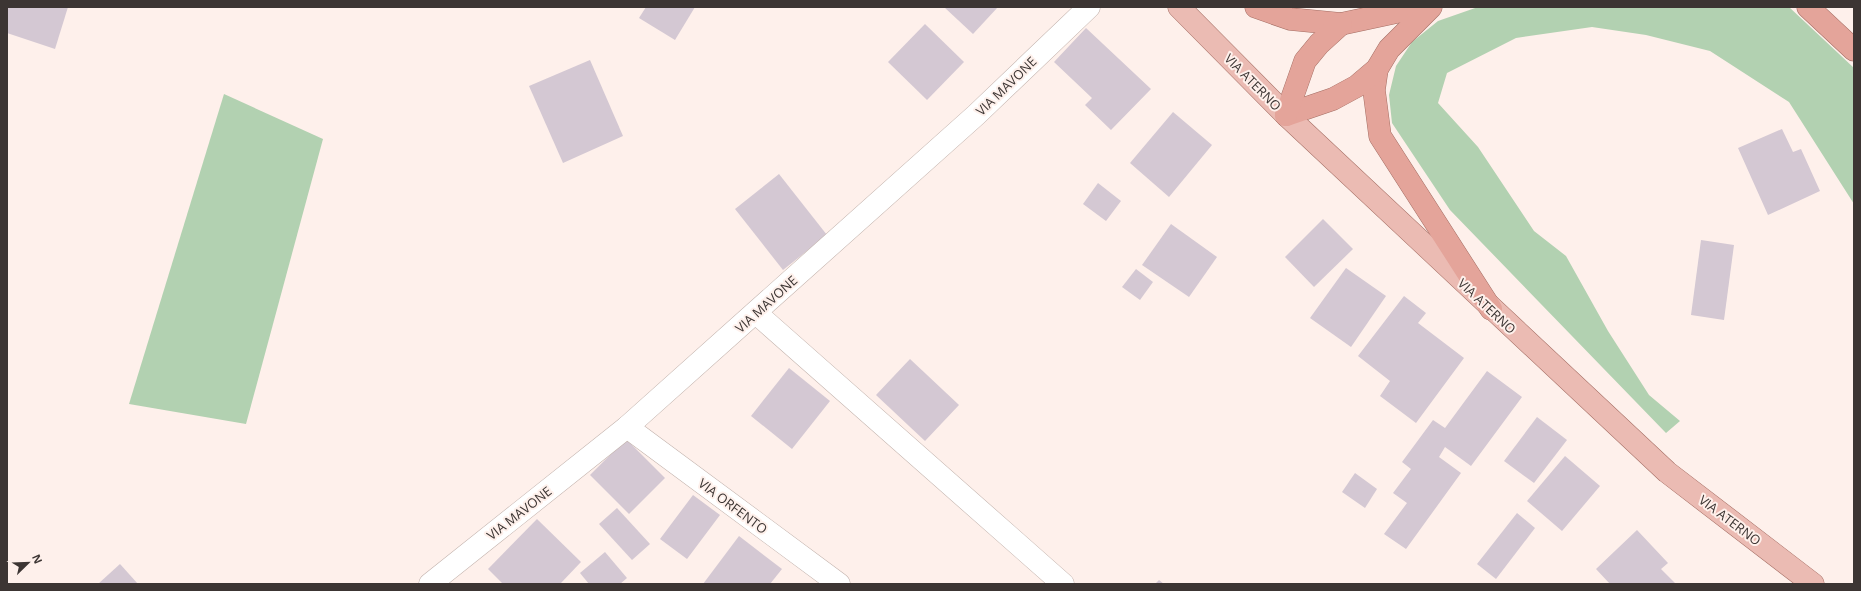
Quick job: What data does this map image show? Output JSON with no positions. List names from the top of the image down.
{
  "streets": {
    "main road": ["VIA ATERNO"],
    "street": ["VIA MAVONE", "VIA ORFENTO"]
  },
  "crossings": [
    ["VIA MAVONE", "VIA ORFENTO"]
  ],
  "north": "top right"
}
